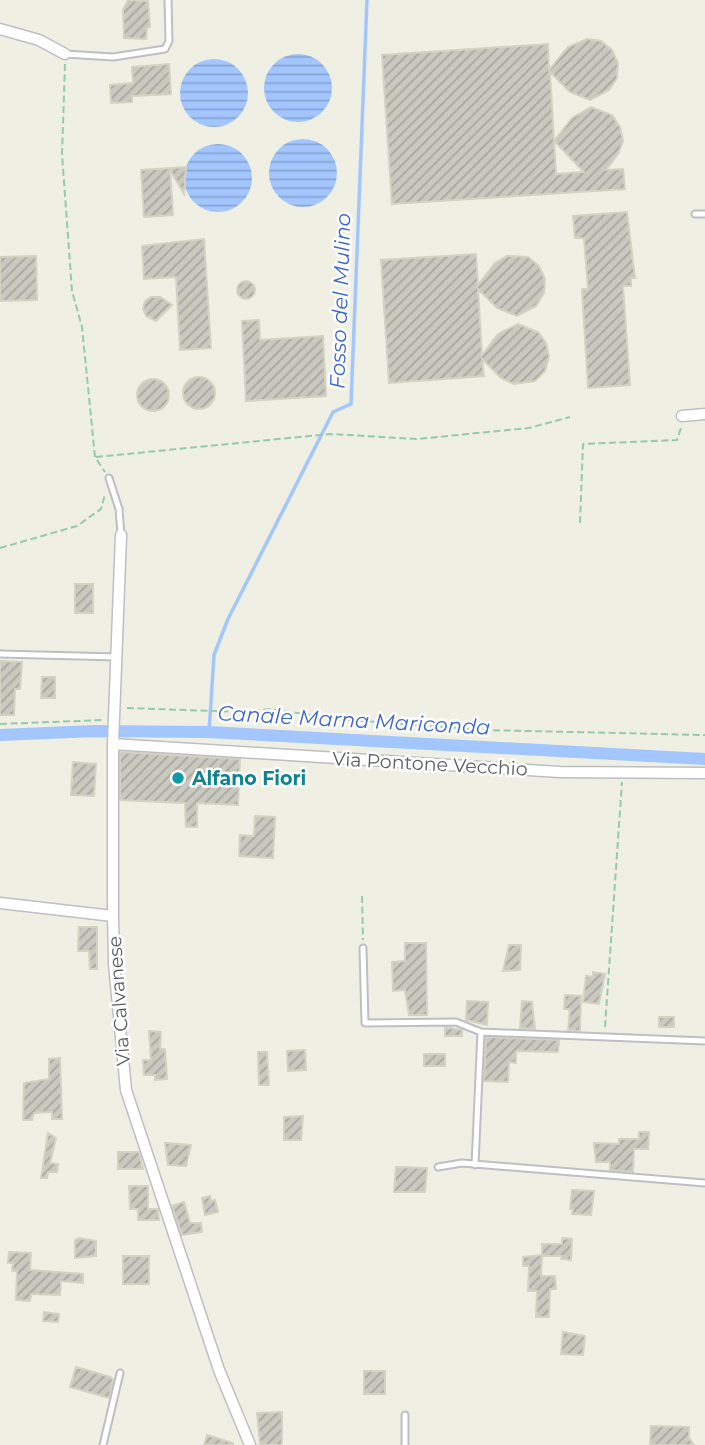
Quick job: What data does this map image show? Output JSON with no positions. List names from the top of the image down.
{
  "streets": {
    "street": ["Via Pontone Vecchio", "Via Calvanese"]
  },
  "crossings": [
    ["Via Pontone Vecchio", "Via Calvanese"]
  ],
  "water": ["Fosso del Mulino", "Canale Marna Mariconda"],
  "places": ["Alfano Fiori"]
}
